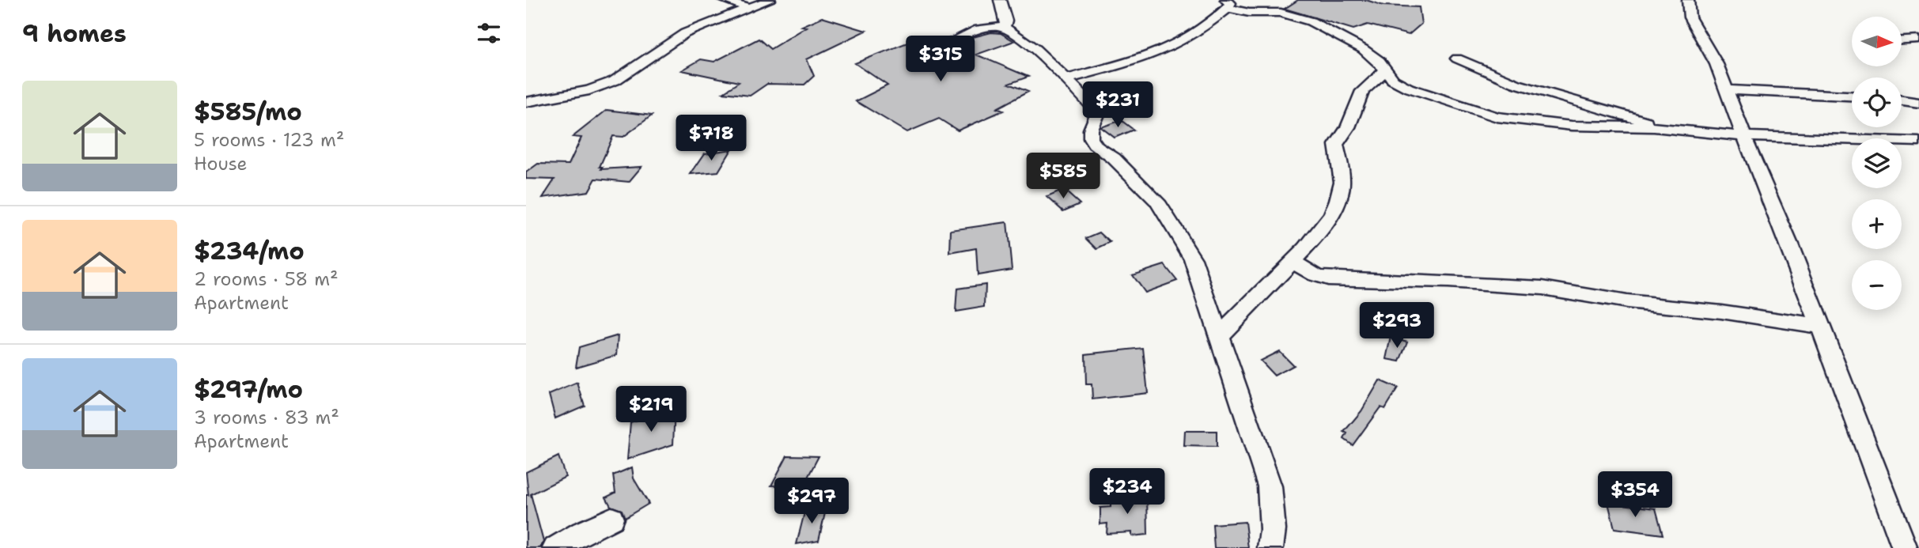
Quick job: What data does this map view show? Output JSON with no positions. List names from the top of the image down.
{
  "north": "right",
  "page": {
    "heading": "9 homes",
    "map_buttons": ["+", "−"],
    "price": [
      "$315",
      "$231",
      "$718",
      "$585",
      "$293",
      "$219",
      "$234",
      "$354",
      "$297"
    ],
    "list": [
      {
        "name": "$585/mo",
        "note": "5 rooms · 123 m² · House"
      },
      {
        "name": "$234/mo",
        "note": "2 rooms · 58 m² · Apartment"
      },
      {
        "name": "$297/mo",
        "note": "3 rooms · 83 m² · Apartment"
      }
    ]
  }
}
